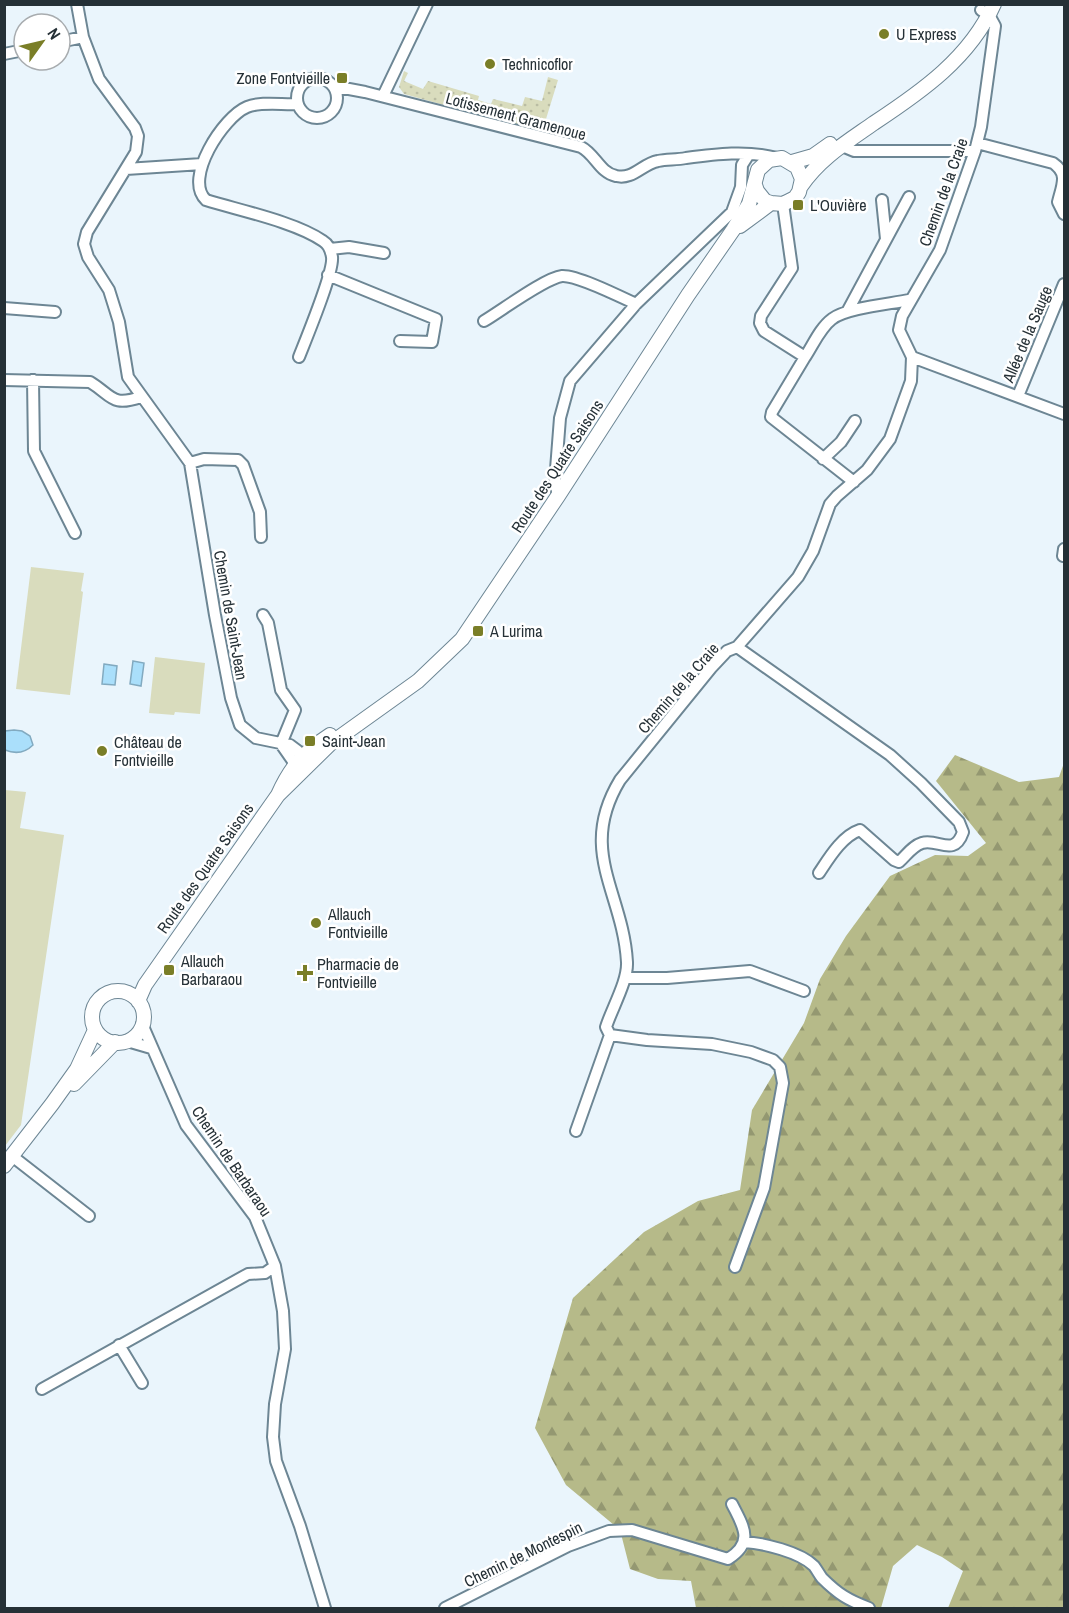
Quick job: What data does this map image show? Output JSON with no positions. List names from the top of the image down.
{
  "streets": {
    "main road": ["Route des Quatre Saisons"],
    "street": [
      "Lotissement Gramenoue",
      "Chemin de la Craie",
      "Allée de la Sauge",
      "Chemin de Saint-Jean",
      "Chemin de Barbaraou",
      "Chemin de Montespin"
    ]
  },
  "crossings": [
    ["Lotissement Gramenoue", "Route des Quatre Saisons"],
    ["Route des Quatre Saisons", "Chemin de Saint-Jean"],
    ["Route des Quatre Saisons", "Chemin de Barbaraou"]
  ],
  "places": {
    "other": [
      "U Express",
      "Technicoflor",
      "Château de Fontvieille",
      "Allauch Fontvieille"
    ],
    "transit": [
      "Zone Fontvieille",
      "L'Ouvière",
      "A Lurima",
      "Saint-Jean",
      "Allauch Barbaraou"
    ],
    "health": ["Pharmacie de Fontvieille"]
  },
  "north": "top right"
}
